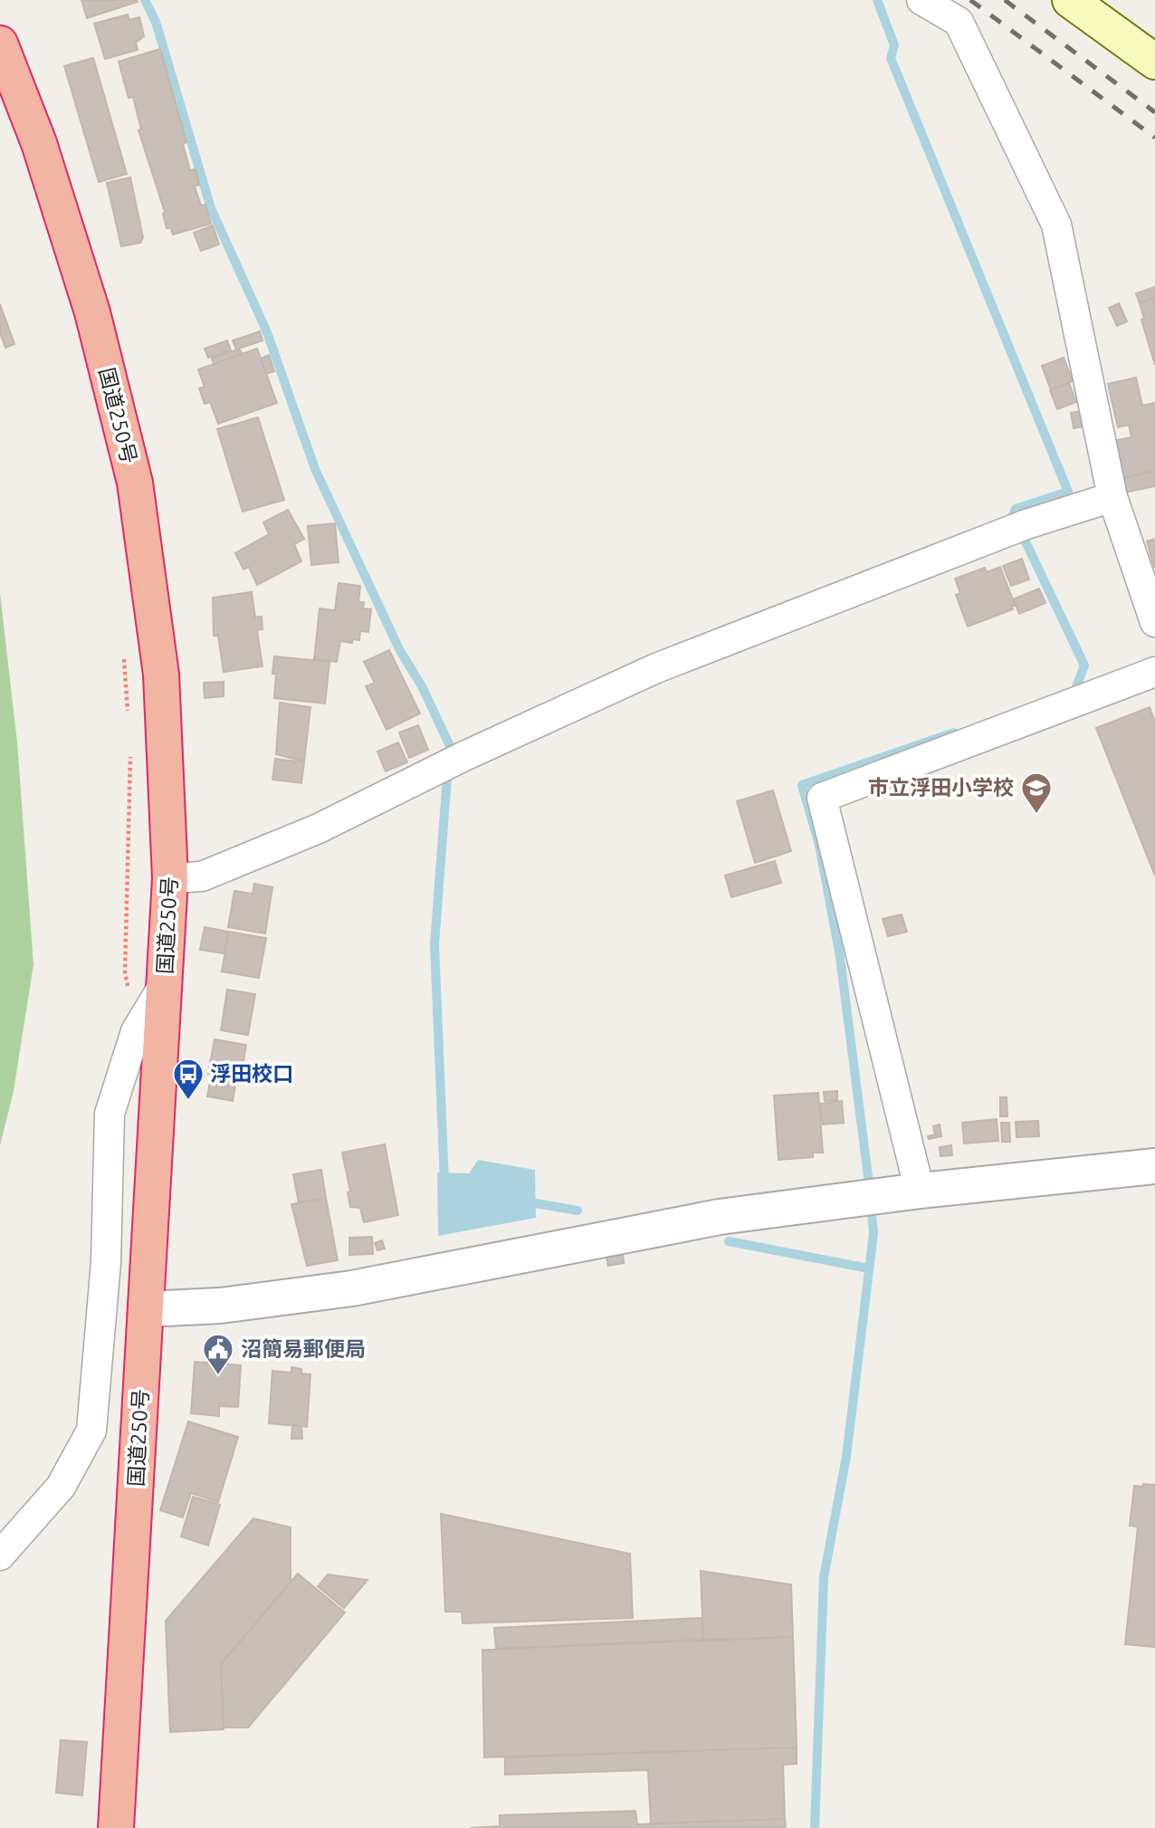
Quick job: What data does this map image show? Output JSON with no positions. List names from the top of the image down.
{
  "streets": {
    "highway": ["国道250号"]
  },
  "places": {
    "school or university": ["市立浮田小学校"],
    "bus stop": ["浮田校口"],
    "public building": ["沼簡易郵便局"]
  }
}
